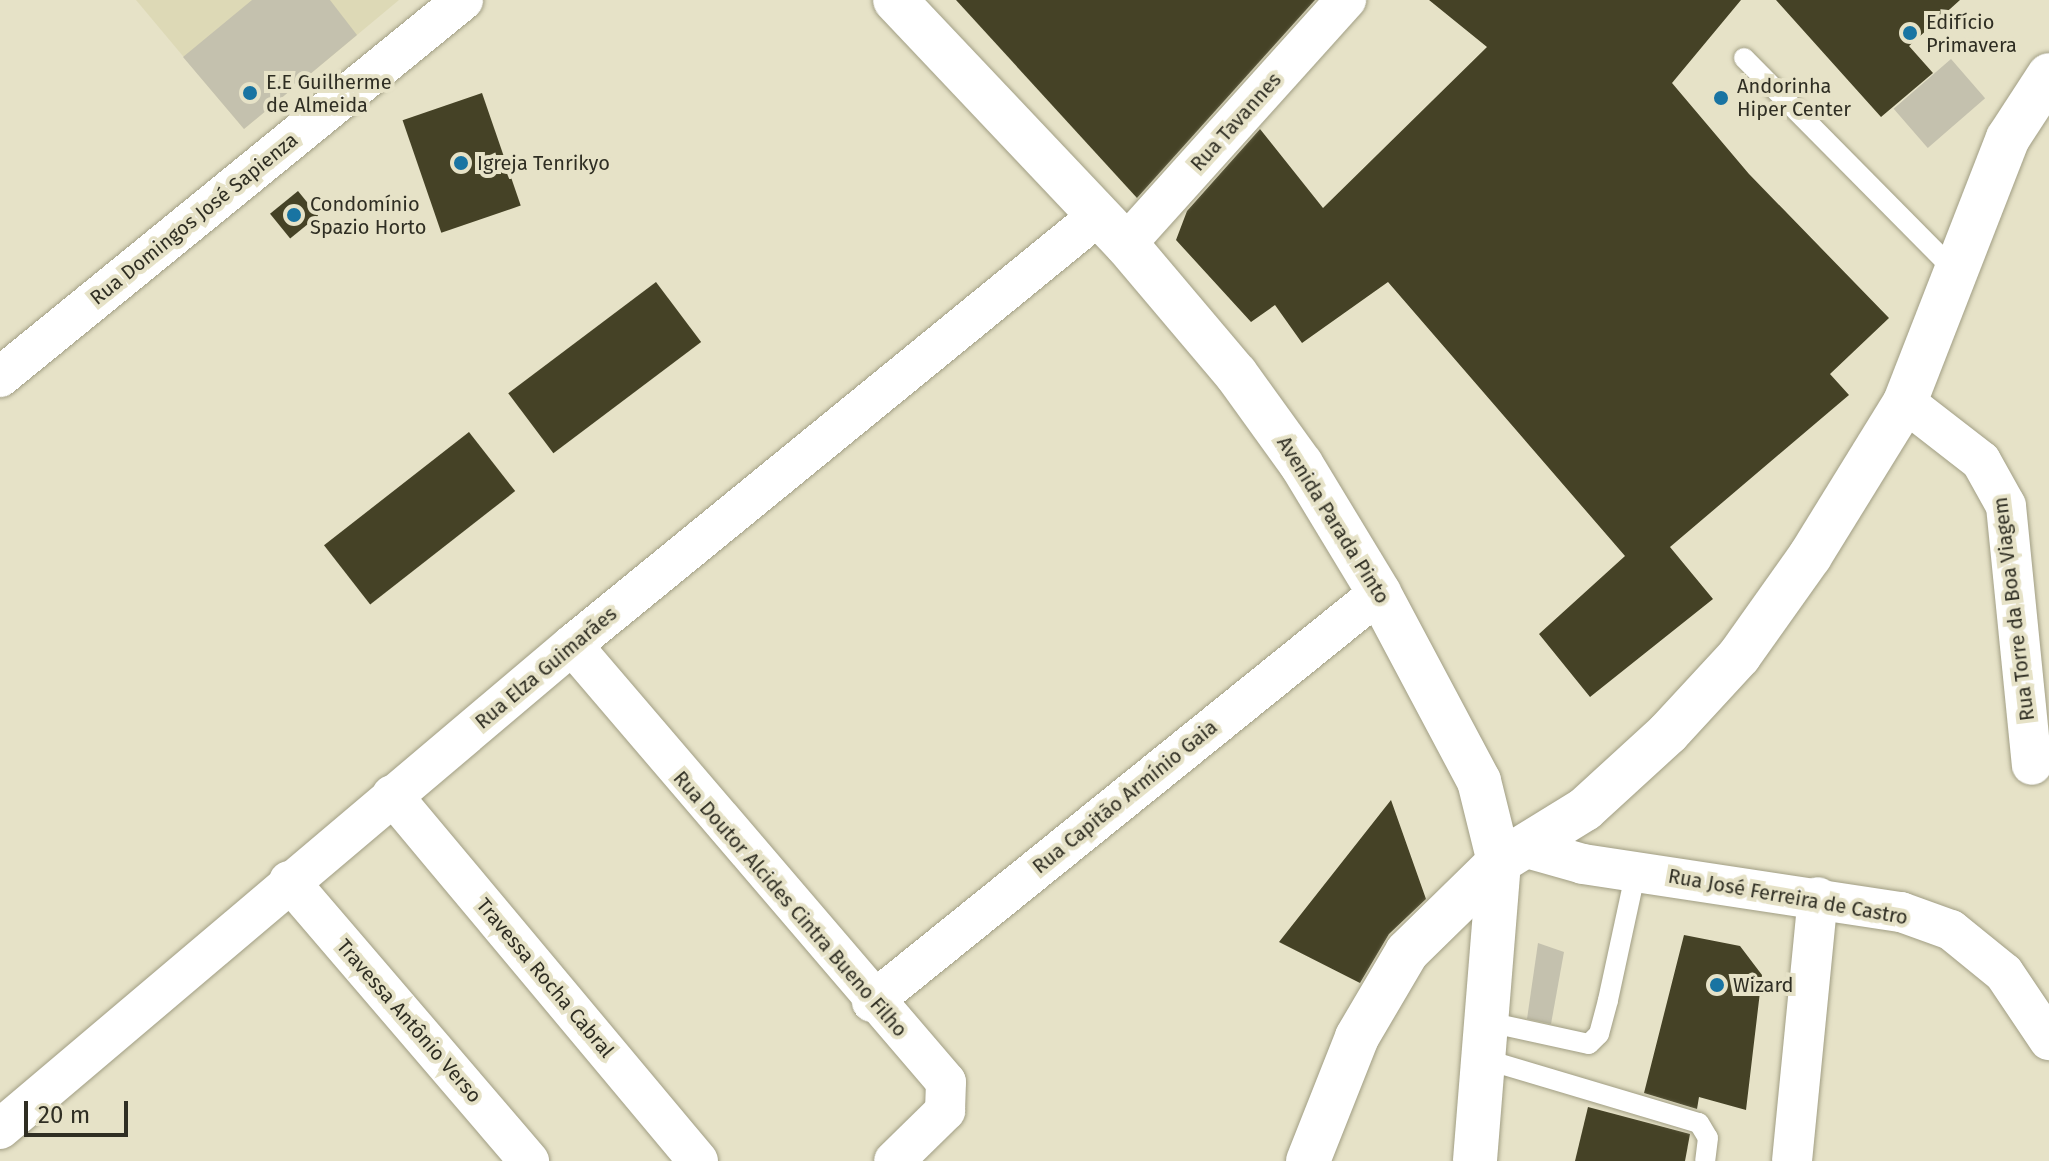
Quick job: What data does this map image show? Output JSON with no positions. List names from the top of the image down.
{
  "streets": {
    "main road": ["Avenida Parada Pinto"],
    "street": [
      "Rua Tavannes",
      "Rua Domingos José Sapienza",
      "Rua Torre da Boa Viagem",
      "Rua Elza Guimarães",
      "Rua Capitão Armínio Gaia",
      "Rua José Ferreira de Castro",
      "Rua Doutor Alcides Cintra Bueno Filho",
      "Travessa Rocha Cabral",
      "Travessa Antônio Verso"
    ]
  },
  "crossings": [
    ["Rua Tavannes", "Avenida Parada Pinto"],
    ["Rua Tavannes", "Rua Elza Guimarães"],
    ["Avenida Parada Pinto", "Rua Elza Guimarães"],
    ["Avenida Parada Pinto", "Rua Capitão Armínio Gaia"],
    ["Avenida Parada Pinto", "Rua José Ferreira de Castro"],
    ["Rua Elza Guimarães", "Rua Doutor Alcides Cintra Bueno Filho"],
    ["Rua Elza Guimarães", "Travessa Rocha Cabral"],
    ["Rua Elza Guimarães", "Travessa Antônio Verso"],
    ["Rua Capitão Armínio Gaia", "Rua Doutor Alcides Cintra Bueno Filho"]
  ],
  "places": [
    "Edifício Primavera",
    "E.E Guilherme de Almeida",
    "Andorinha Hiper Center",
    "Igreja Tenrikyo",
    "Condomínio Spazio Horto",
    "Wizard"
  ],
  "scale_bar": "20 m"
}
